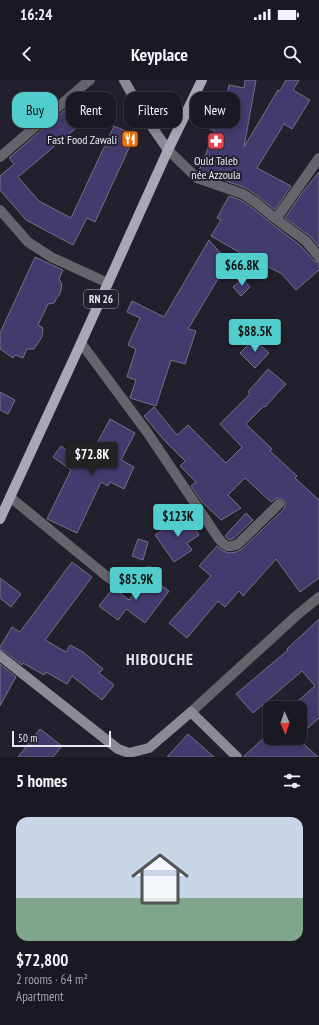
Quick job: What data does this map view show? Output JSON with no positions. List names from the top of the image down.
{
  "streets": {
    "main road": ["RN 26"]
  },
  "districts": ["HIBOUCHE"],
  "places": {
    "restaurant": ["Fast Food Zawali"],
    "pharmacy": ["Ould Taleb née Azzoula"]
  },
  "scale_bar": "50 m",
  "north": "bottom",
  "page": {
    "status": "16:24",
    "header": "Keyplace",
    "chip": [
      "Buy",
      "Rent",
      "Filters",
      "New"
    ],
    "price": [
      "$66.8K",
      "$88.5K",
      "$72.8K",
      "$123K",
      "$85.9K"
    ],
    "scale": "50 m",
    "heading": "5 homes",
    "list": [
      {
        "name": "$72,800",
        "note": "2 rooms · 64 m² · Apartment"
      }
    ]
  }
}
